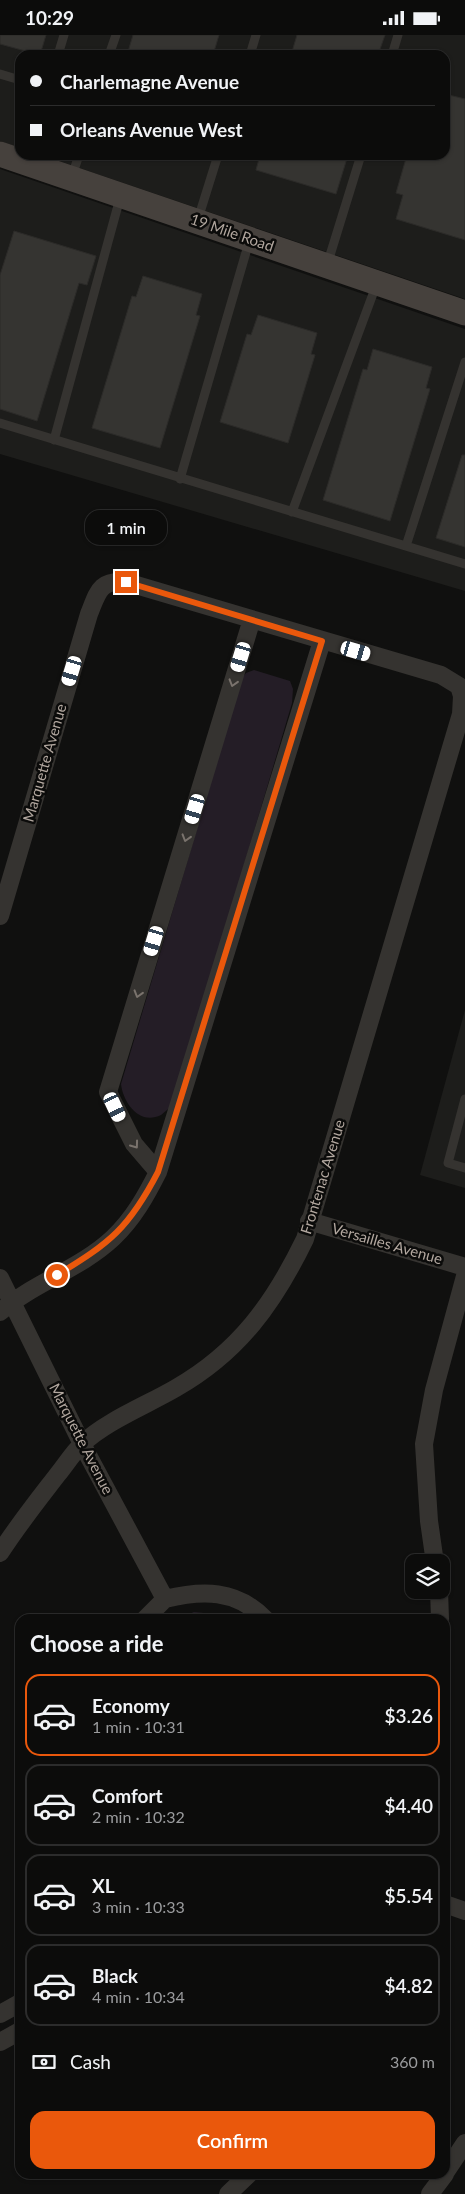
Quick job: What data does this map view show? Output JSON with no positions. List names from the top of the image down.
{
  "streets": {
    "street": [
      "19 Mile Road",
      "Marquette Avenue",
      "Frontenac Avenue",
      "Versailles Avenue"
    ]
  },
  "crossings": [
    ["Marquette Avenue", "Frontenac Avenue"],
    ["Frontenac Avenue", "Versailles Avenue"]
  ],
  "page": {
    "status": "10:29",
    "banner": ["Charlemagne Avenue", "Orleans Avenue West"],
    "bubble": "1 min",
    "heading": "Choose a ride",
    "list": [
      {
        "name": "Economy",
        "note": "1 min · 10:31",
        "value": "$3.26"
      },
      {
        "name": "Comfort",
        "note": "2 min · 10:32",
        "value": "$4.40"
      },
      {
        "name": "XL",
        "note": "3 min · 10:33",
        "value": "$5.54"
      },
      {
        "name": "Black",
        "note": "4 min · 10:34",
        "value": "$4.82"
      }
    ],
    "pay": ["Cash", "360 m"],
    "buttons": "Confirm"
  }
}
